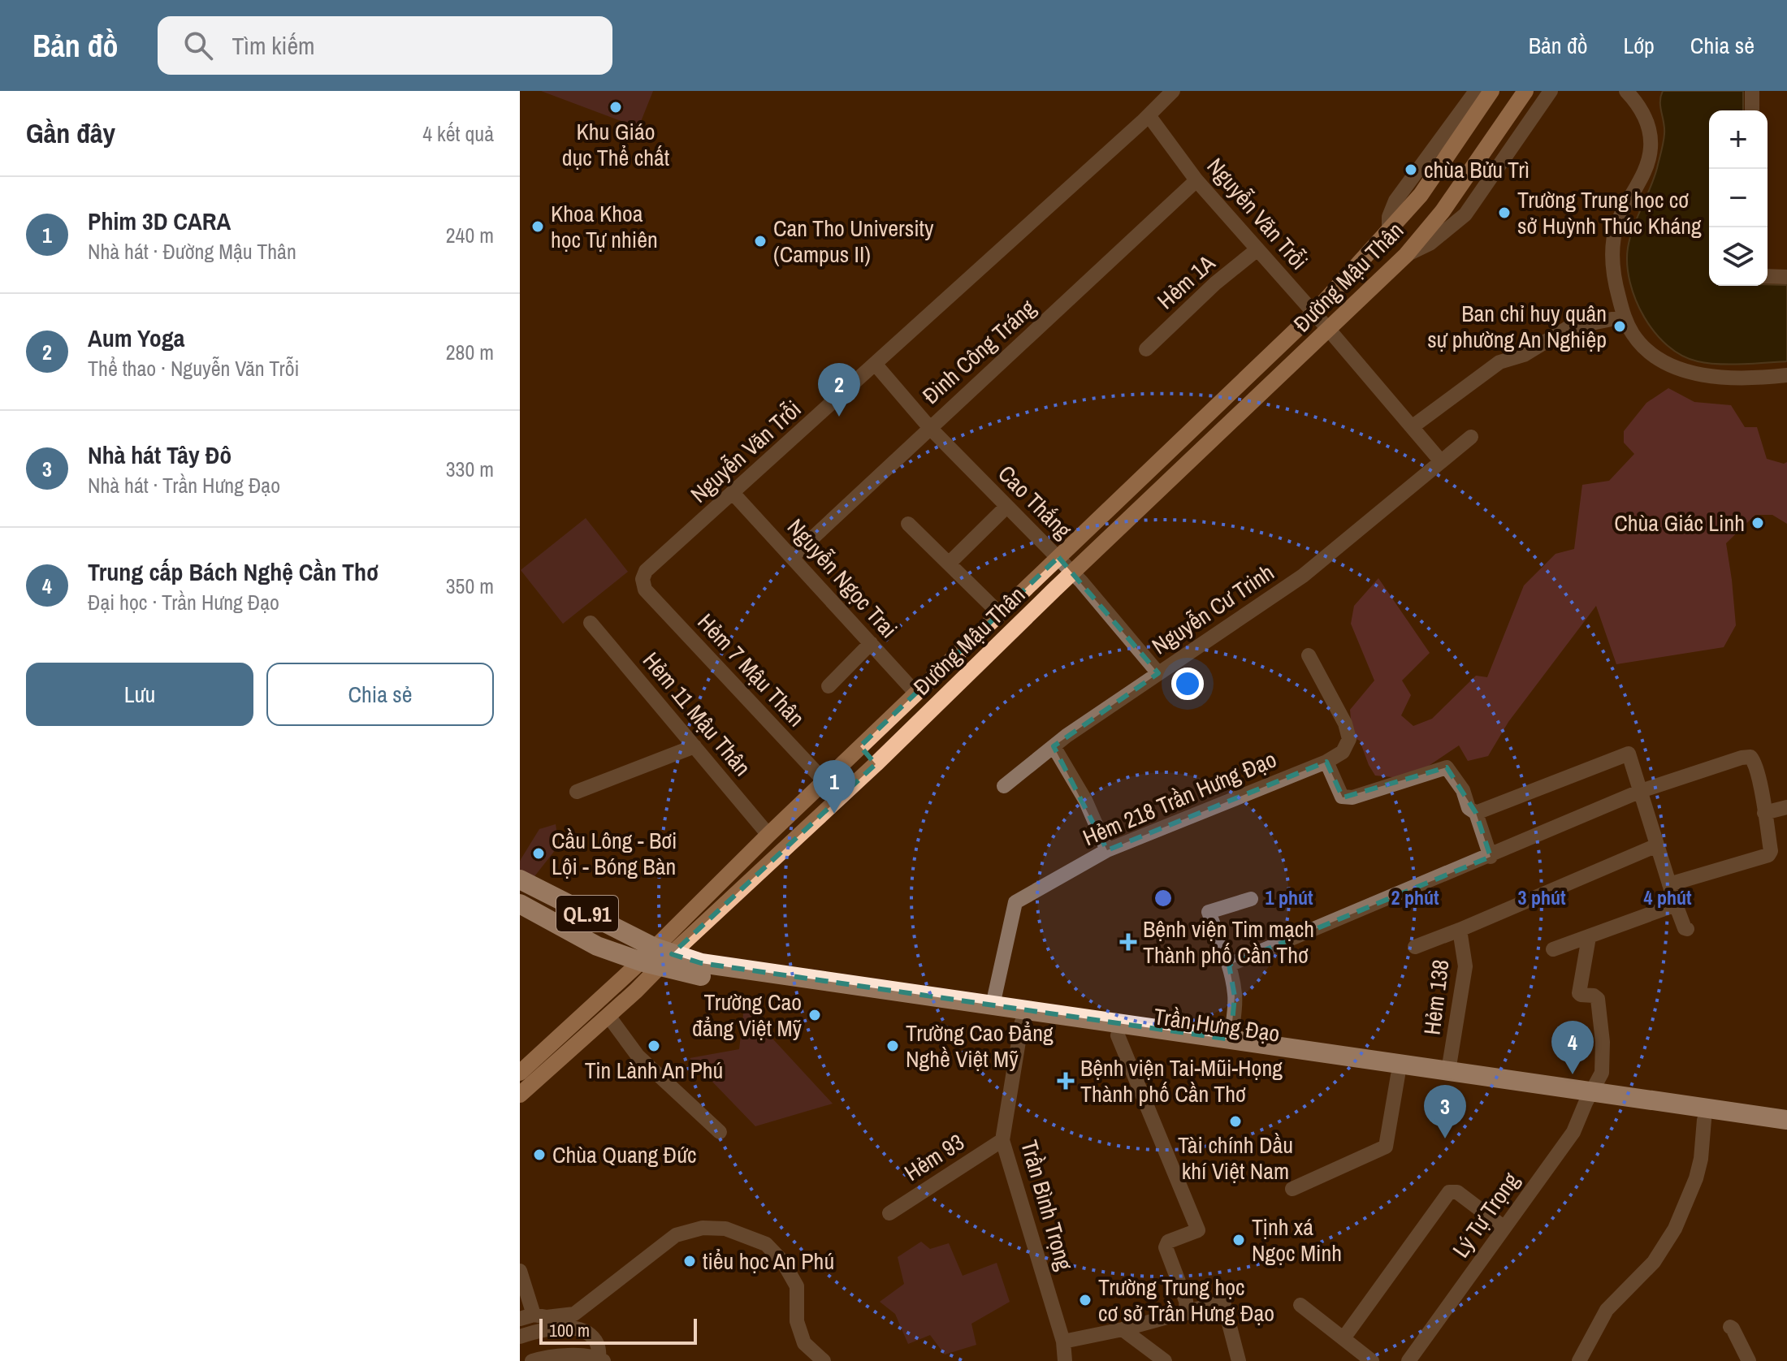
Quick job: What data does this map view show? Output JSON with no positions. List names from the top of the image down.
{
  "streets": {
    "highway": ["QL.91", "Trần Hưng Đạo"],
    "main road": ["Đường Mậu Thân"],
    "street": [
      "Nguyễn Văn Trỗi",
      "Hẻm 1A",
      "Đinh Công Tráng",
      "Cao Thắng",
      "Nguyễn Ngọc Trai",
      "Nguyễn Cư Trinh",
      "Hẻm 7 Mậu Thân",
      "Hẻm 11 Mậu Thân",
      "Hẻm 218 Trần Hưng Đạo",
      "Hẻm 138",
      "Hẻm 93",
      "Trần Bình Trọng",
      "Lý Tự Trọng"
    ]
  },
  "crossings": [
    ["Nguyễn Văn Trỗi", "Đường Mậu Thân"],
    ["Nguyễn Văn Trỗi", "Hẻm 1A"],
    ["Nguyễn Văn Trỗi", "Đinh Công Tráng"],
    ["Nguyễn Văn Trỗi", "Cao Thắng"],
    ["Nguyễn Văn Trỗi", "Nguyễn Ngọc Trai"],
    ["Nguyễn Văn Trỗi", "Hẻm 7 Mậu Thân"],
    ["Đường Mậu Thân", "Cao Thắng"],
    ["Đường Mậu Thân", "Nguyễn Ngọc Trai"],
    ["Đường Mậu Thân", "Hẻm 7 Mậu Thân"],
    ["Đường Mậu Thân", "Hẻm 11 Mậu Thân"],
    ["Đường Mậu Thân", "QL.91"],
    ["Đường Mậu Thân", "Trần Hưng Đạo"],
    ["Đinh Công Tráng", "Cao Thắng"],
    ["Đinh Công Tráng", "Nguyễn Ngọc Trai"],
    ["Cao Thắng", "Nguyễn Cư Trinh"],
    ["Hẻm 218 Trần Hưng Đạo", "Trần Hưng Đạo"],
    ["QL.91", "Trần Hưng Đạo"],
    ["Hẻm 138", "Trần Hưng Đạo"],
    ["Trần Hưng Đạo", "Trần Bình Trọng"],
    ["Trần Hưng Đạo", "Lý Tự Trọng"],
    ["Hẻm 93", "Trần Bình Trọng"]
  ],
  "places": {
    "other": [
      "Khu Giáo dục Thể chất",
      "chùa Bửu Trì",
      "Trường Trung học cơ sở Huỳnh Thúc Kháng",
      "Khoa Khoa học Tự nhiên",
      "Can Tho University (Campus II)",
      "Ban chỉ huy quân sự phường An Nghiệp",
      "Chùa Giác Linh",
      "Cầu Lông - Bơi Lội - Bóng Bàn",
      "Trường Cao đẳng Việt Mỹ",
      "Tin Lành An Phú",
      "Trường Cao Đẳng Nghề Việt Mỹ",
      "Tài chính Dầu khí Việt Nam",
      "Chùa Quang Đức",
      "Tịnh xá Ngọc Minh",
      "tiểu học An Phú",
      "Trường Trung học cơ sở Trần Hưng Đạo"
    ],
    "health": ["Bệnh viện Tim mạch Thành phố Cần Thơ", "Bệnh viện Tai-Mũi-Họng Thành phố Cần Thơ"]
  },
  "scale_bar": "100 m",
  "page": {
    "header": "Bản đồ",
    "search": "Tìm kiếm",
    "nav": ["Bản đồ", "Lớp", "Chia sẻ"],
    "heading": ["Gần đây", "4 kết quả"],
    "map_buttons": ["+", "−"],
    "list": [
      {
        "mark": "1",
        "name": "Phim 3D CARA",
        "note": "Nhà hát · Đường Mậu Thân",
        "value": "240 m"
      },
      {
        "mark": "2",
        "name": "Aum Yoga",
        "note": "Thể thao · Nguyễn Văn Trỗi",
        "value": "280 m"
      },
      {
        "mark": "3",
        "name": "Nhà hát Tây Đô",
        "note": "Nhà hát · Trần Hưng Đạo",
        "value": "330 m"
      },
      {
        "mark": "4",
        "name": "Trung cấp Bách Nghệ Cần Thơ",
        "note": "Đại học · Trần Hưng Đạo",
        "value": "350 m"
      }
    ],
    "pins": [
      "2",
      "1",
      "4",
      "3"
    ],
    "buttons": ["Lưu", "Chia sẻ"],
    "scale": "100 m"
  },
  "rings": [
    "1 phút",
    "2 phút",
    "3 phút",
    "4 phút"
  ]
}
